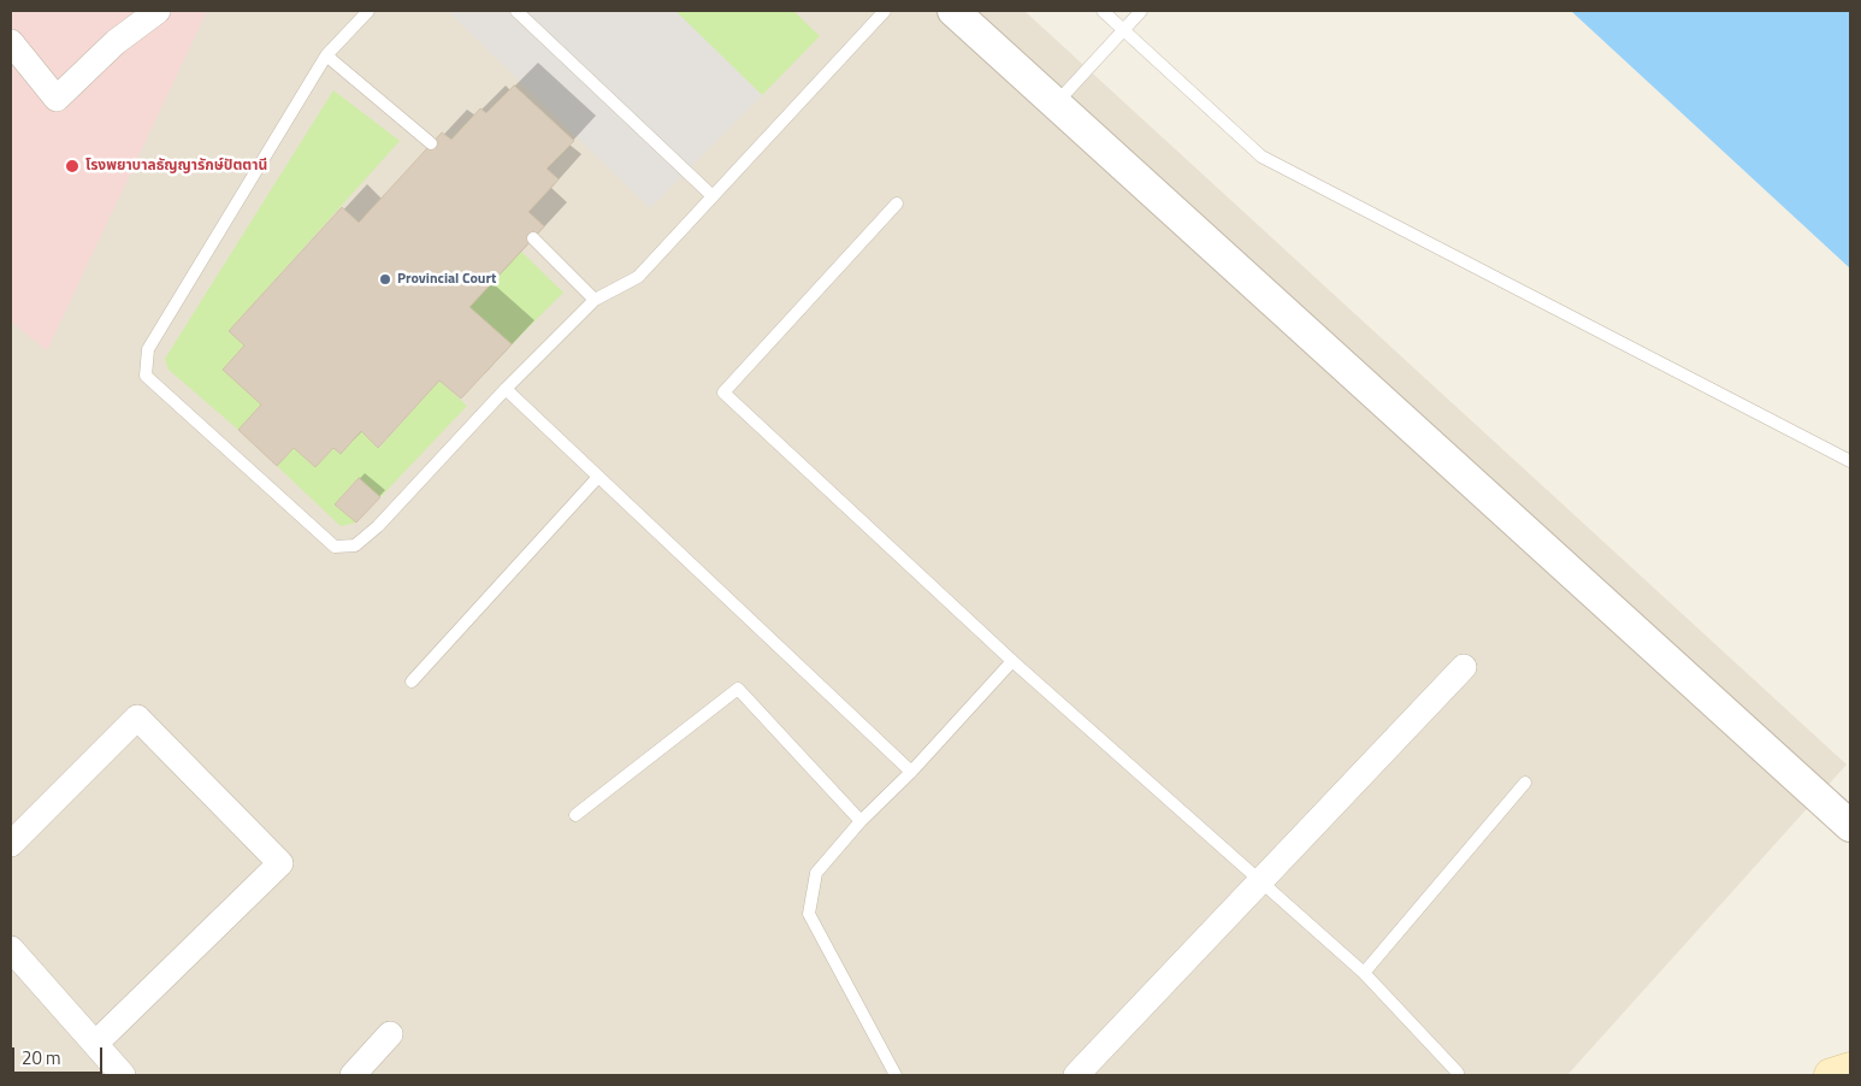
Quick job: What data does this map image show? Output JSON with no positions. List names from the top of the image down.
{
  "places": ["โรงพยาบาลธัญญารักษ์ปัตตานี", "Provincial Court"],
  "scale_bar": "20 m"
}
